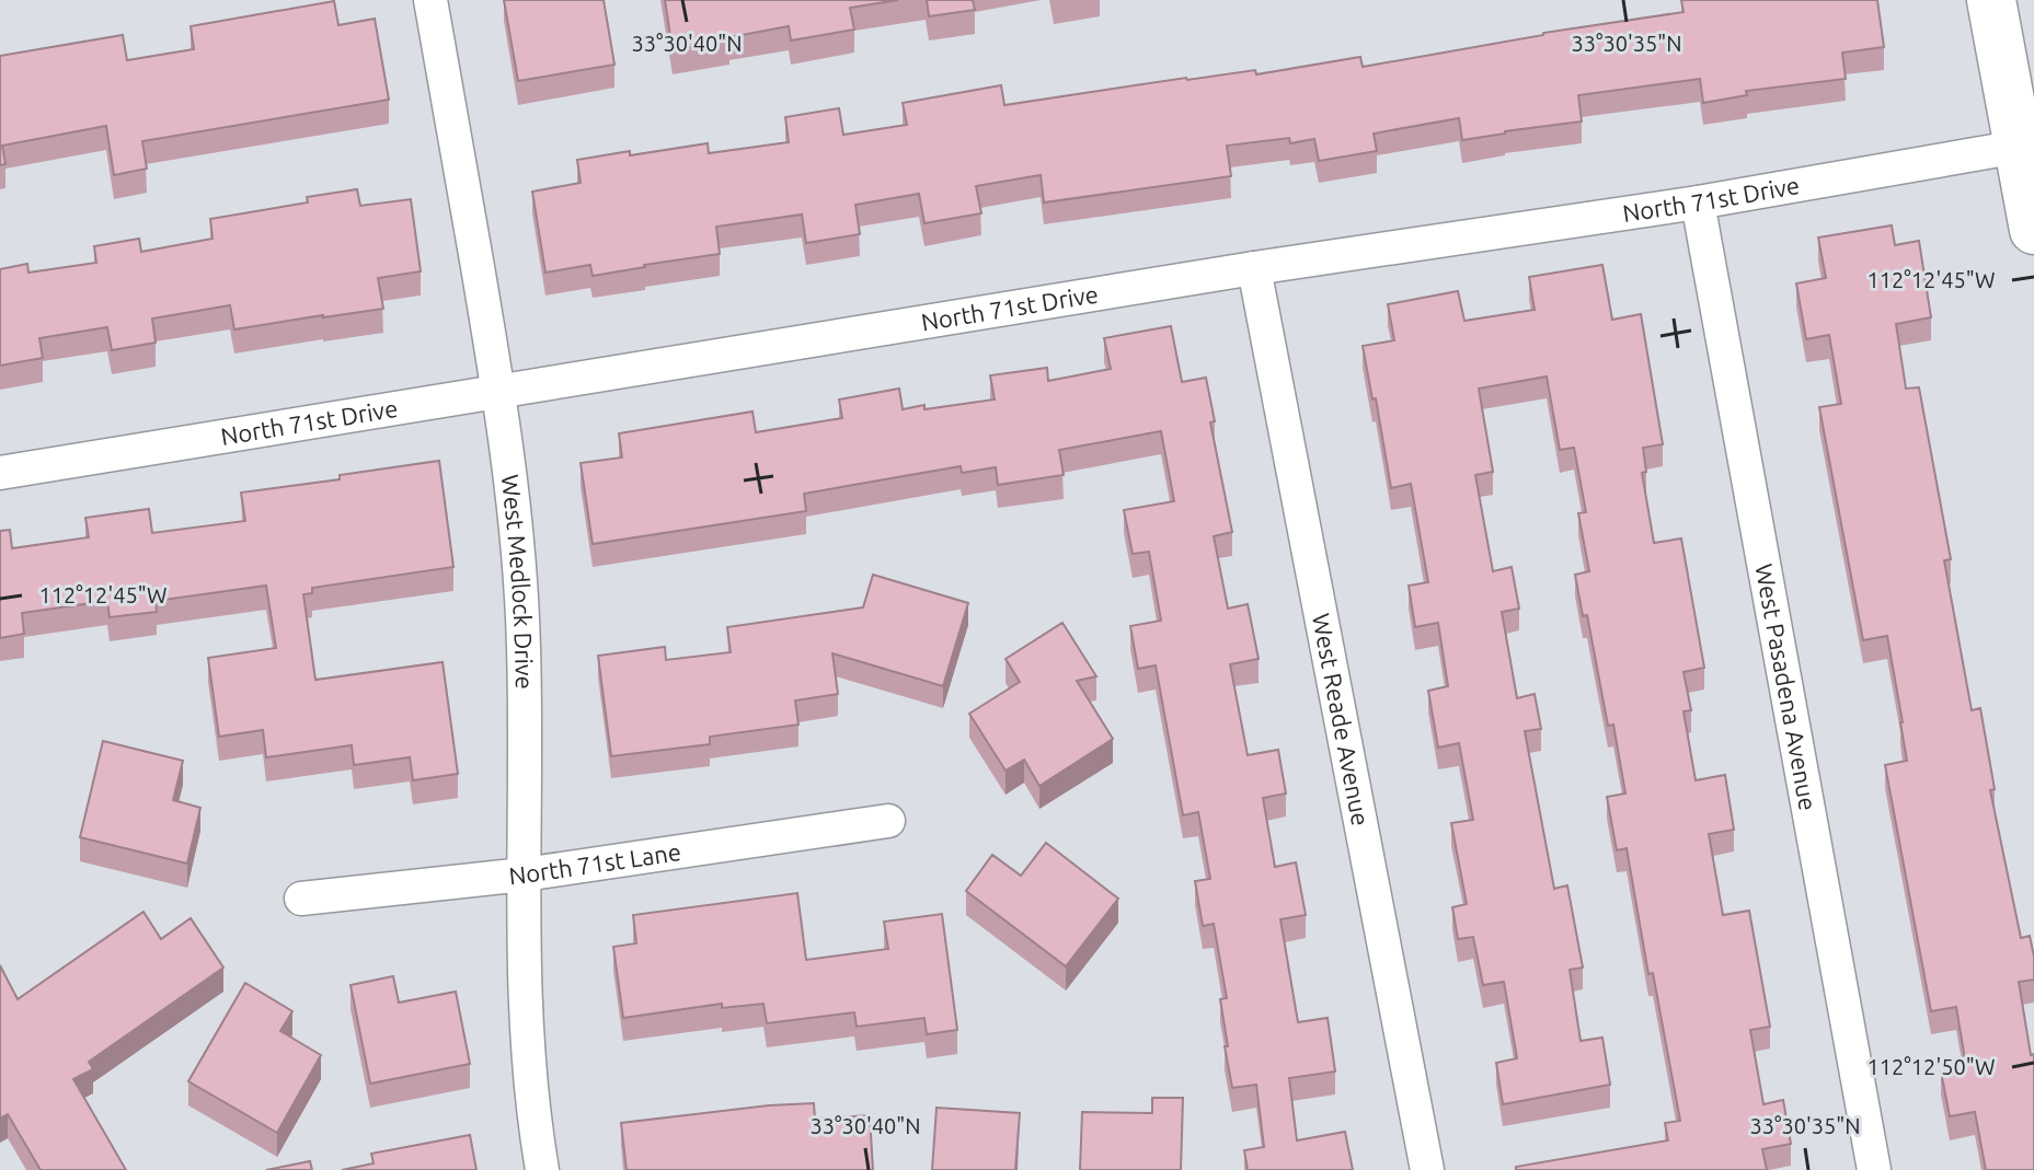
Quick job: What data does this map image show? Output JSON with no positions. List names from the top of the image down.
{
  "streets": {
    "street": [
      "North 71st Drive",
      "West Medlock Drive",
      "West Pasadena Avenue",
      "West Reade Avenue",
      "North 71st Lane"
    ]
  },
  "crossings": [
    ["North 71st Drive", "West Medlock Drive"],
    ["North 71st Drive", "West Pasadena Avenue"],
    ["North 71st Drive", "West Reade Avenue"],
    ["West Medlock Drive", "North 71st Lane"]
  ],
  "coordinates": [
    "33°30'40\"N",
    "33°30'35\"N",
    "112°12'45\"W",
    "112°12'50\"W"
  ]
}
